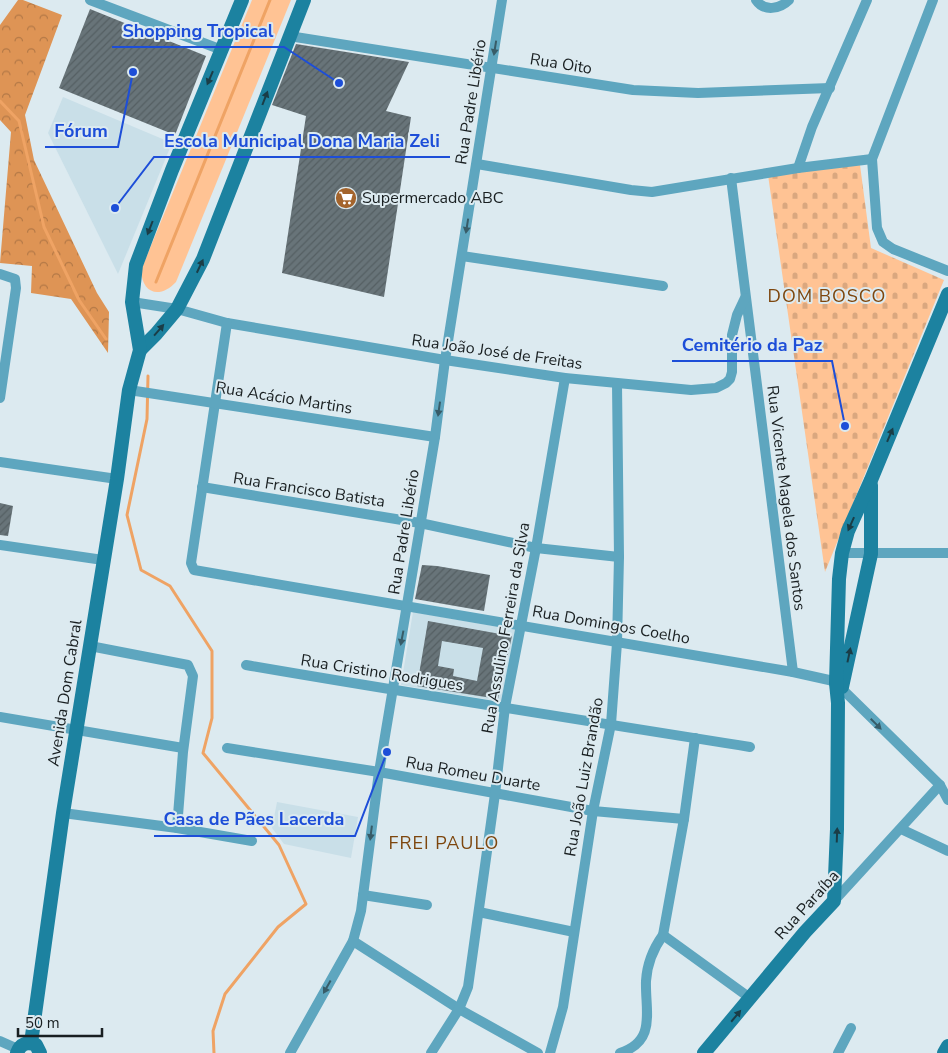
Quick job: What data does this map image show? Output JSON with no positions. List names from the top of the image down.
{
  "streets": {
    "street": [
      "Rua Oito",
      "Rua Padre Libério",
      "Rua João José de Freitas",
      "Rua Acácio Martins",
      "Rua Francisco Batista",
      "Rua Vicente Magela dos Santos",
      "Rua Domingos Coelho",
      "Rua Assulino Ferreira da Silva",
      "Rua Cristino Rodrigues",
      "Avenida Dom Cabral",
      "Rua Romeu Duarte",
      "Rua João Luiz Brandão",
      "Rua Paraíba"
    ]
  },
  "crossings": [
    ["Rua Oito", "Rua Padre Libério"],
    ["Rua Padre Libério", "Rua João José de Freitas"],
    ["Rua Padre Libério", "Rua Acácio Martins"],
    ["Rua Padre Libério", "Rua Francisco Batista"],
    ["Rua Padre Libério", "Rua Domingos Coelho"],
    ["Rua Padre Libério", "Rua Cristino Rodrigues"],
    ["Rua Padre Libério", "Rua Romeu Duarte"],
    ["Rua João José de Freitas", "Rua Vicente Magela dos Santos"],
    ["Rua João José de Freitas", "Rua Assulino Ferreira da Silva"],
    ["Rua João José de Freitas", "Rua João Luiz Brandão"],
    ["Rua Acácio Martins", "Avenida Dom Cabral"],
    ["Rua Francisco Batista", "Rua Domingos Coelho"],
    ["Rua Francisco Batista", "Rua Assulino Ferreira da Silva"],
    ["Rua Francisco Batista", "Rua João Luiz Brandão"],
    ["Rua Vicente Magela dos Santos", "Rua Domingos Coelho"],
    ["Rua Domingos Coelho", "Rua Assulino Ferreira da Silva"],
    ["Rua Domingos Coelho", "Rua João Luiz Brandão"],
    ["Rua Assulino Ferreira da Silva", "Rua Cristino Rodrigues"],
    ["Rua Assulino Ferreira da Silva", "Rua Romeu Duarte"],
    ["Rua Cristino Rodrigues", "Rua João Luiz Brandão"],
    ["Rua Romeu Duarte", "Rua João Luiz Brandão"]
  ],
  "one_way": ["Rua Padre Libério"],
  "districts": ["DOM BOSCO", "FREI PAULO"],
  "places": {
    "other": [
      "Fórum",
      "Shopping Tropical",
      "Escola Municipal Dona Maria Zeli",
      "Cemitério da Paz",
      "Casa de Pães Lacerda"
    ],
    "supermarket": ["Supermercado ABC"]
  },
  "scale_bar": "50 m"
}
